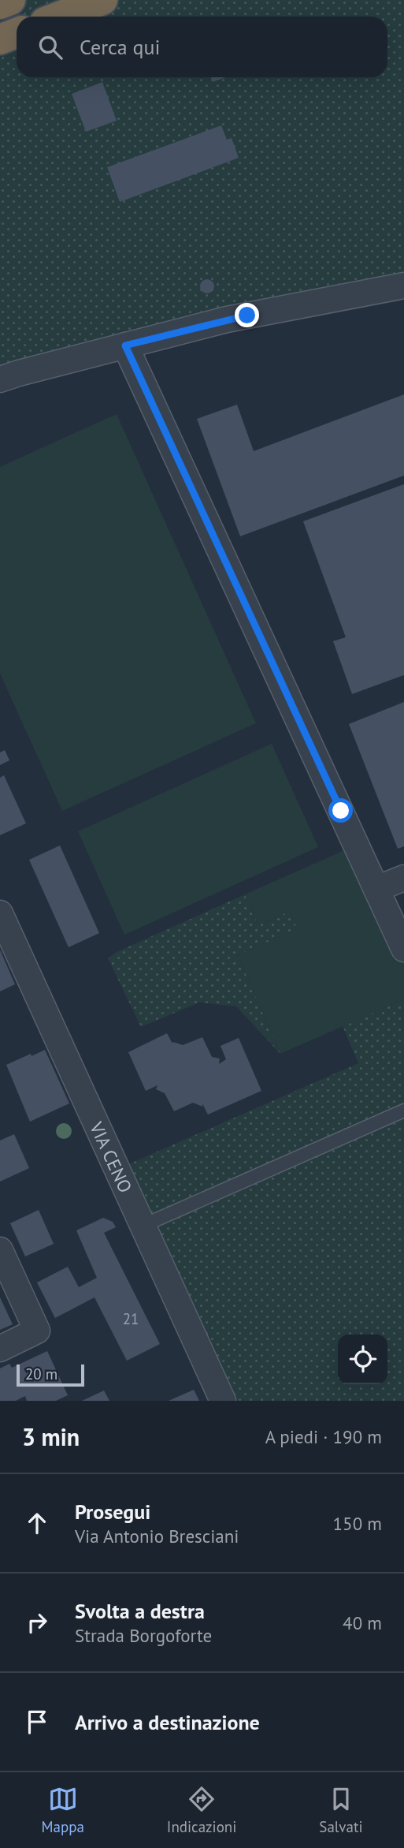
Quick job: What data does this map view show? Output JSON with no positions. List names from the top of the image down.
{
  "streets": {
    "street": ["VIA CENO"]
  },
  "house_numbers": ["21"],
  "scale_bar": "20 m",
  "page": {
    "search": "Cerca qui",
    "scale": "20 m",
    "heading": ["3 min", "A piedi · 190 m"],
    "list": [
      ["Prosegui", "Via Antonio Bresciani", "150 m"],
      ["Svolta a destra", "Strada Borgoforte", "40 m"],
      "Arrivo a destinazione"
    ],
    "nav": ["Mappa", "Indicazioni", "Salvati"]
  }
}
